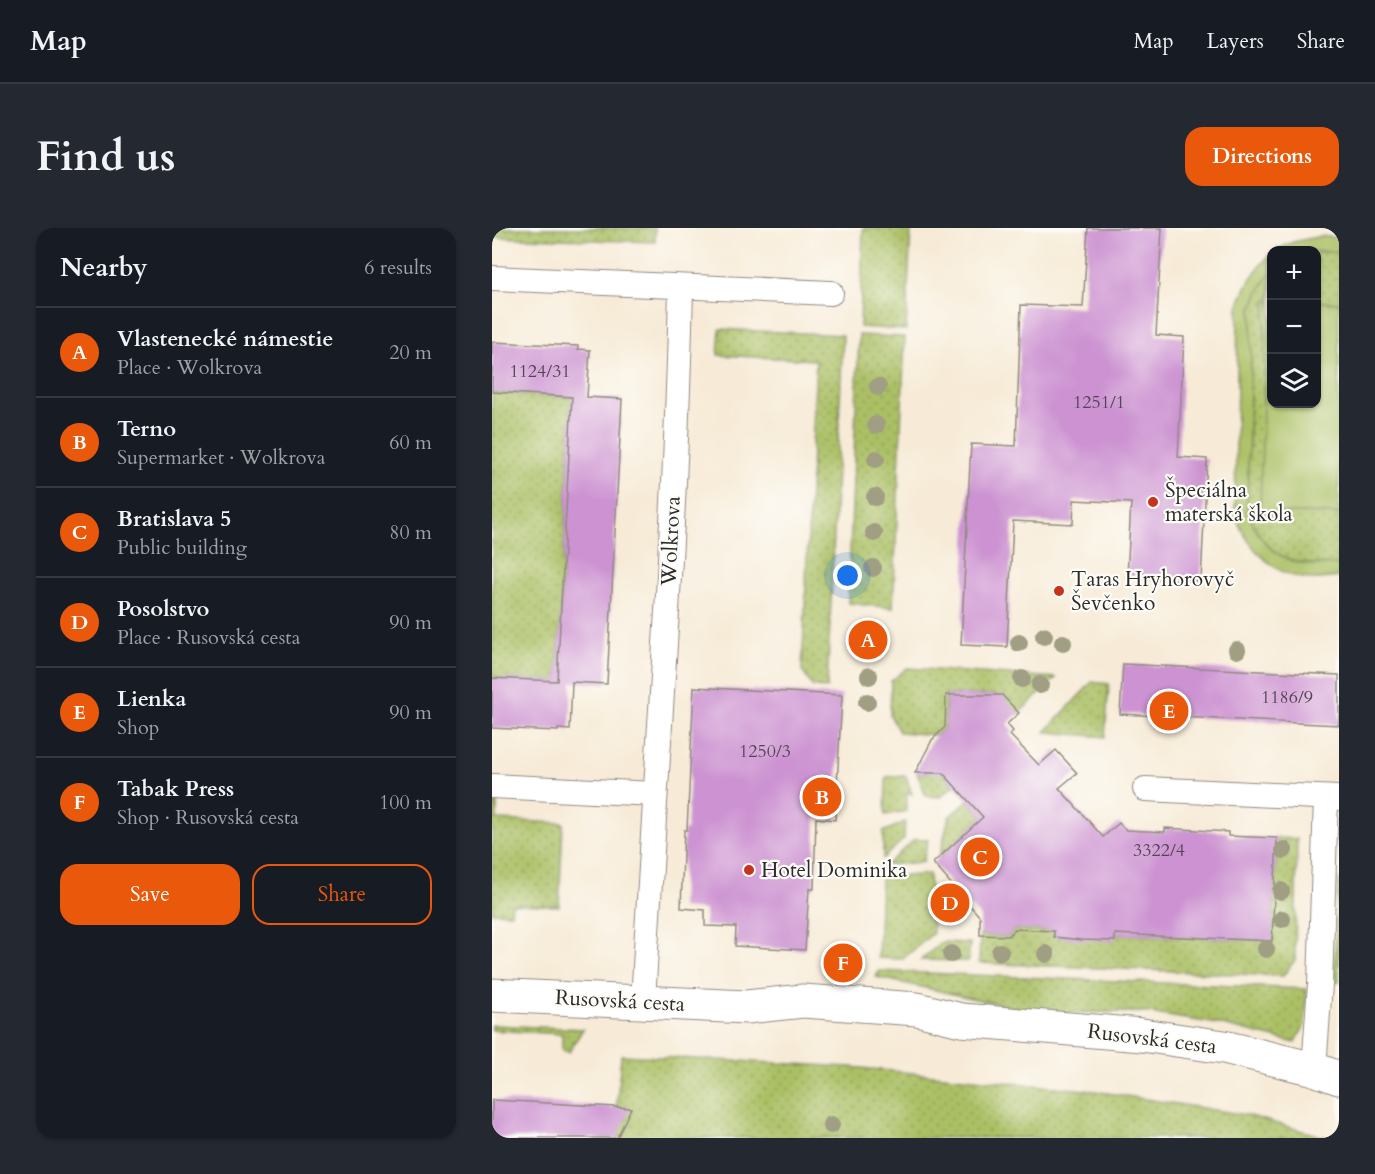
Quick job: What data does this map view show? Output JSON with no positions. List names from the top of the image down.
{
  "streets": {
    "street": ["Wolkrova", "Rusovská cesta"]
  },
  "crossings": [
    ["Wolkrova", "Rusovská cesta"]
  ],
  "places": ["Špeciálna materská škola", "Taras Hryhorovyč Ševčenko", "Hotel Dominika"],
  "house_numbers": [
    "1124/31",
    "1251/1",
    "1186/9",
    "1250/3",
    "3322/4"
  ],
  "page": {
    "header": "Map",
    "nav": ["Map", "Layers", "Share"],
    "buttons": [
      "Directions",
      ["Save", "Share"]
    ],
    "title": "Find us",
    "heading": ["Nearby", "6 results"],
    "map_buttons": ["+", "−"],
    "list": [
      {
        "mark": "A",
        "name": "Vlastenecké námestie",
        "note": "Place · Wolkrova",
        "value": "20 m"
      },
      {
        "mark": "B",
        "name": "Terno",
        "note": "Supermarket · Wolkrova",
        "value": "60 m"
      },
      {
        "mark": "C",
        "name": "Bratislava 5",
        "note": "Public building",
        "value": "80 m"
      },
      {
        "mark": "D",
        "name": "Posolstvo",
        "note": "Place · Rusovská cesta",
        "value": "90 m"
      },
      {
        "mark": "E",
        "name": "Lienka",
        "note": "Shop",
        "value": "90 m"
      },
      {
        "mark": "F",
        "name": "Tabak Press",
        "note": "Shop · Rusovská cesta",
        "value": "100 m"
      }
    ],
    "pins": [
      "A",
      "E",
      "B",
      "C",
      "D",
      "F"
    ]
  }
}
